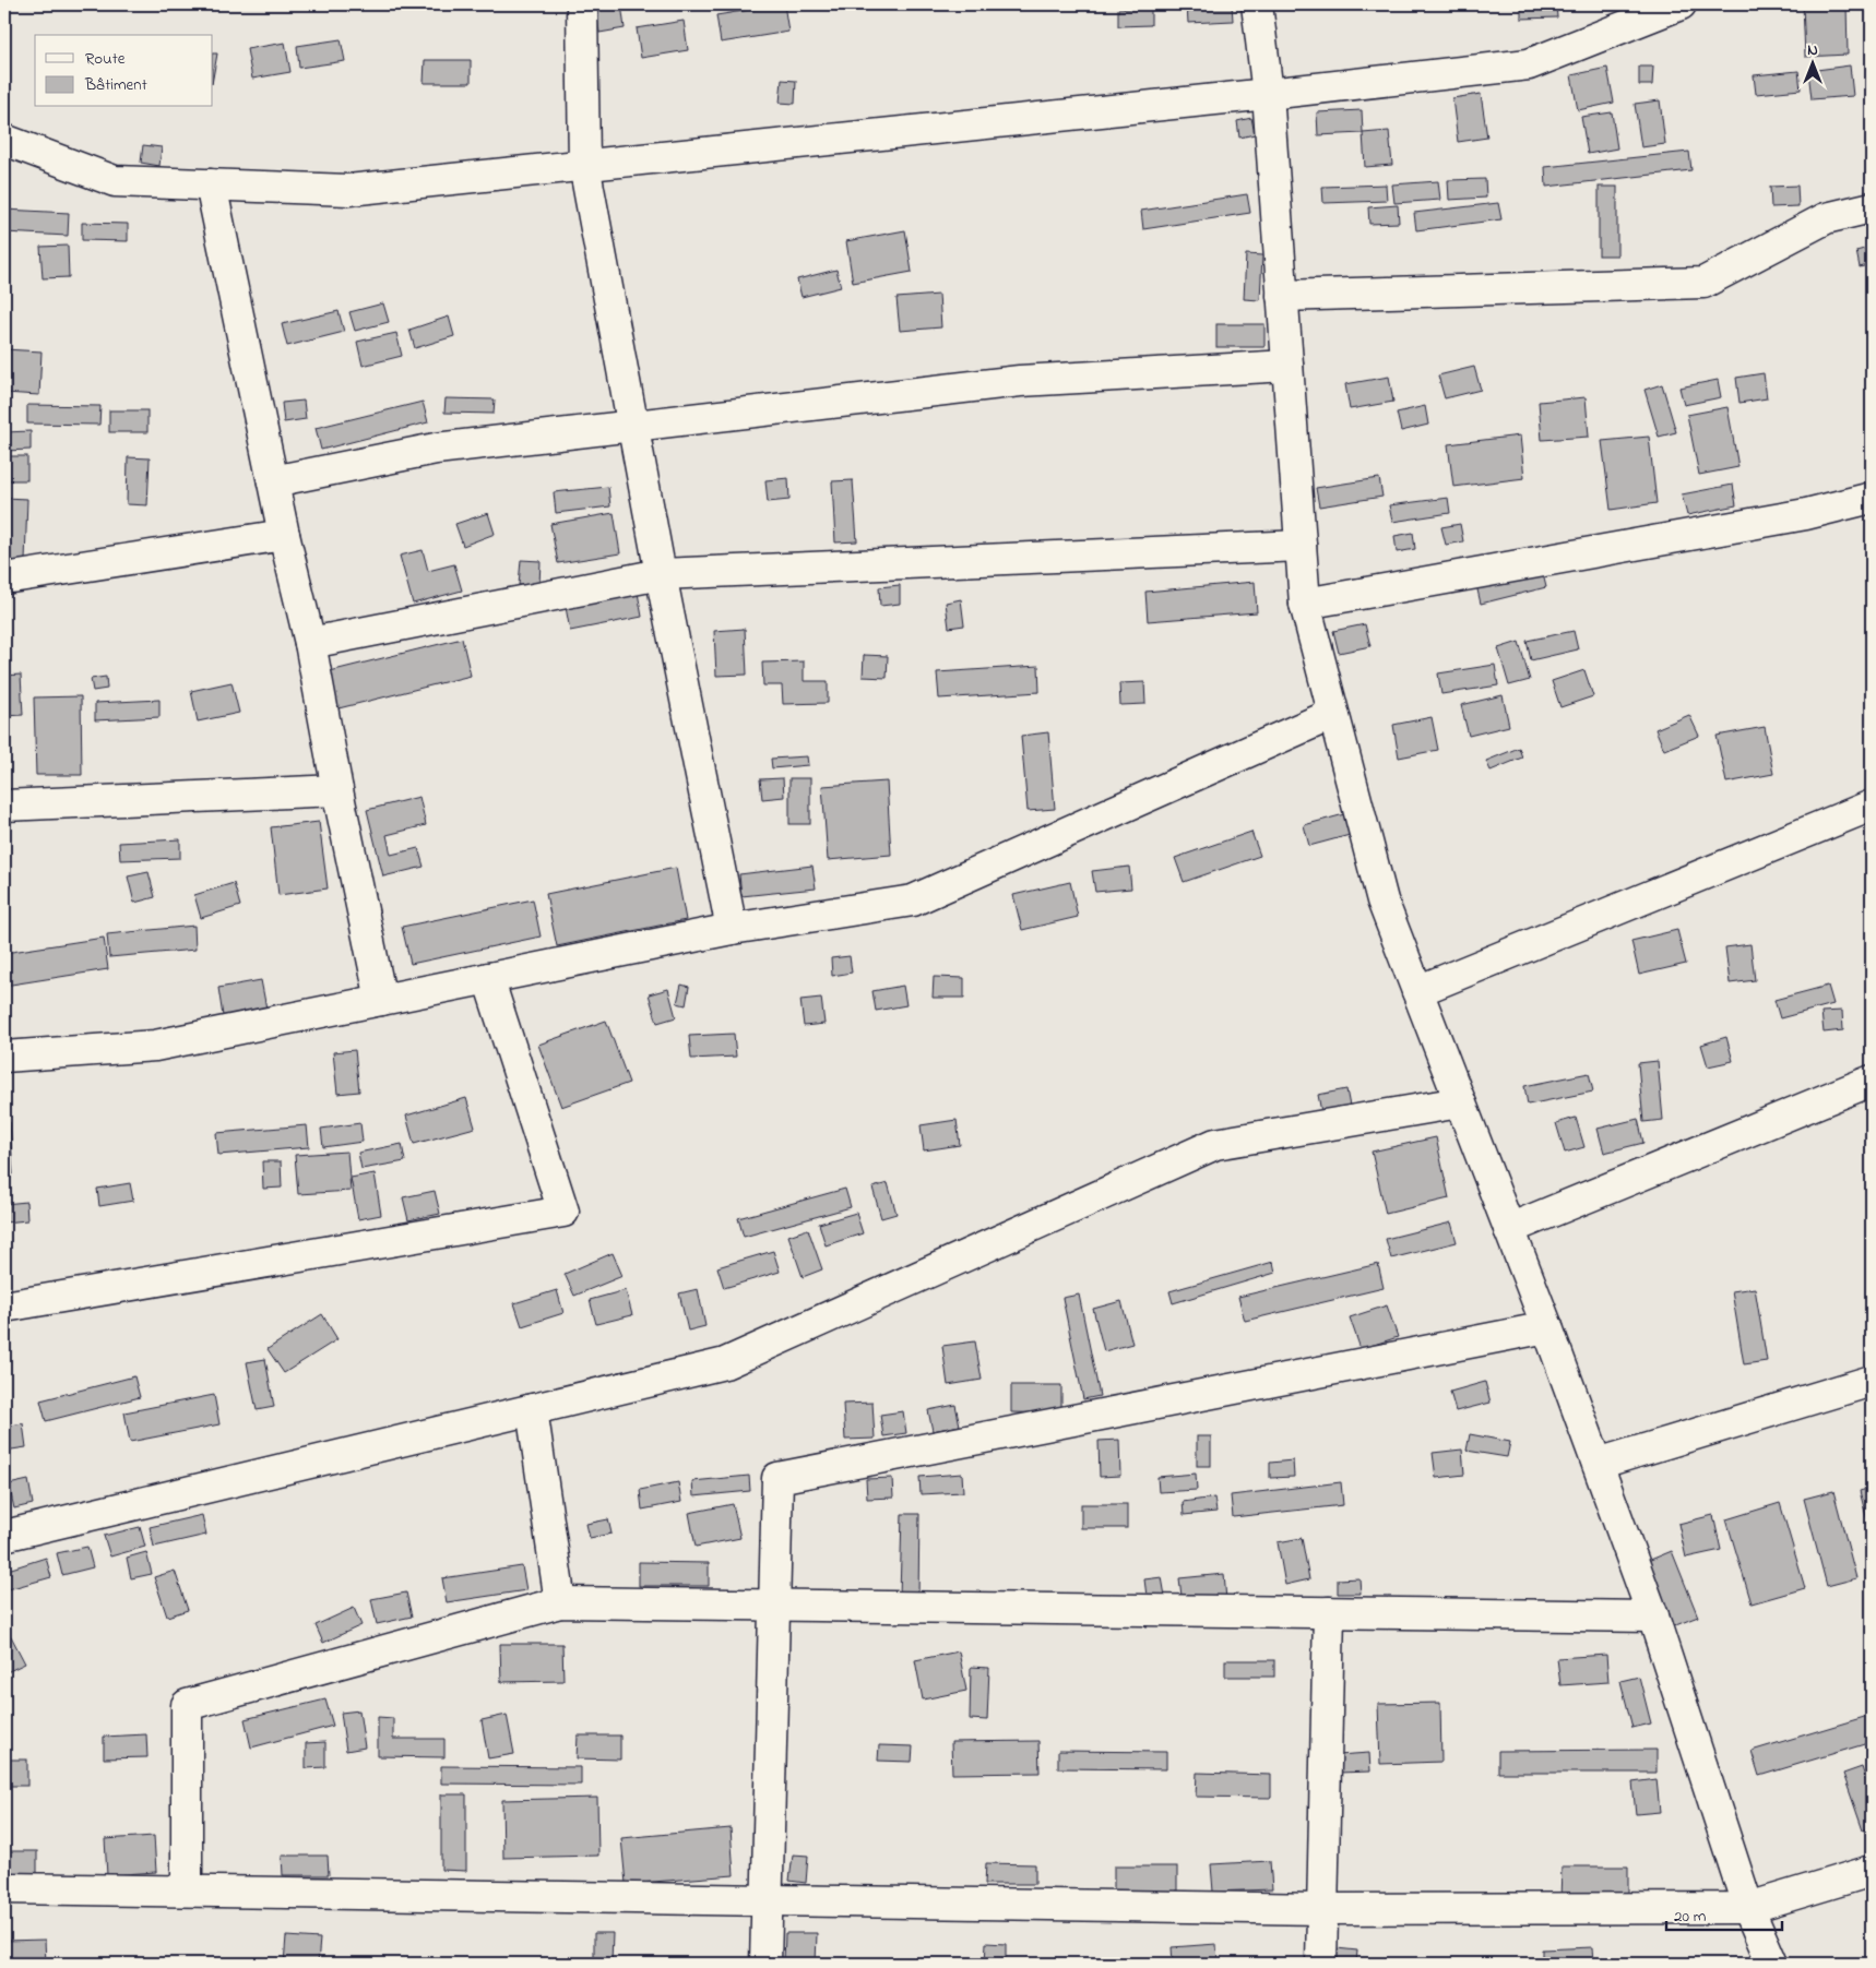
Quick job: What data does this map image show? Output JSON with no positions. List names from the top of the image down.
{
  "legend": ["Route", "Bâtiment"],
  "scale_bar": "20 m",
  "north": "top"
}
